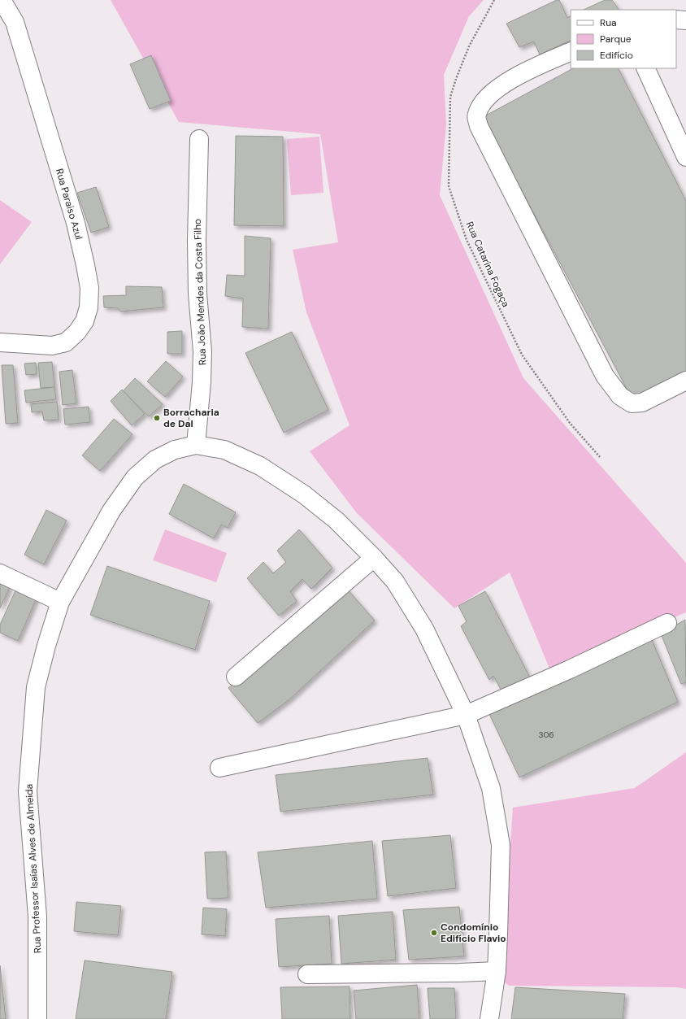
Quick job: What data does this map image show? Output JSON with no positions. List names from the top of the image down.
{
  "streets": {
    "street": ["Rua Paraiso Azul", "Rua João Mendes da Costa Filho", "Rua Professor Isaías Alves de Almeida"],
    "path": ["Rua Catarina Fogaça"]
  },
  "crossings": [
    ["Rua João Mendes da Costa Filho", "Rua Professor Isaías Alves de Almeida"]
  ],
  "places": ["Borracharia de Dal", "Condomínio Edifício Flavio"],
  "house_numbers": ["306"],
  "legend": ["Rua", "Parque", "Edifício"]
}
